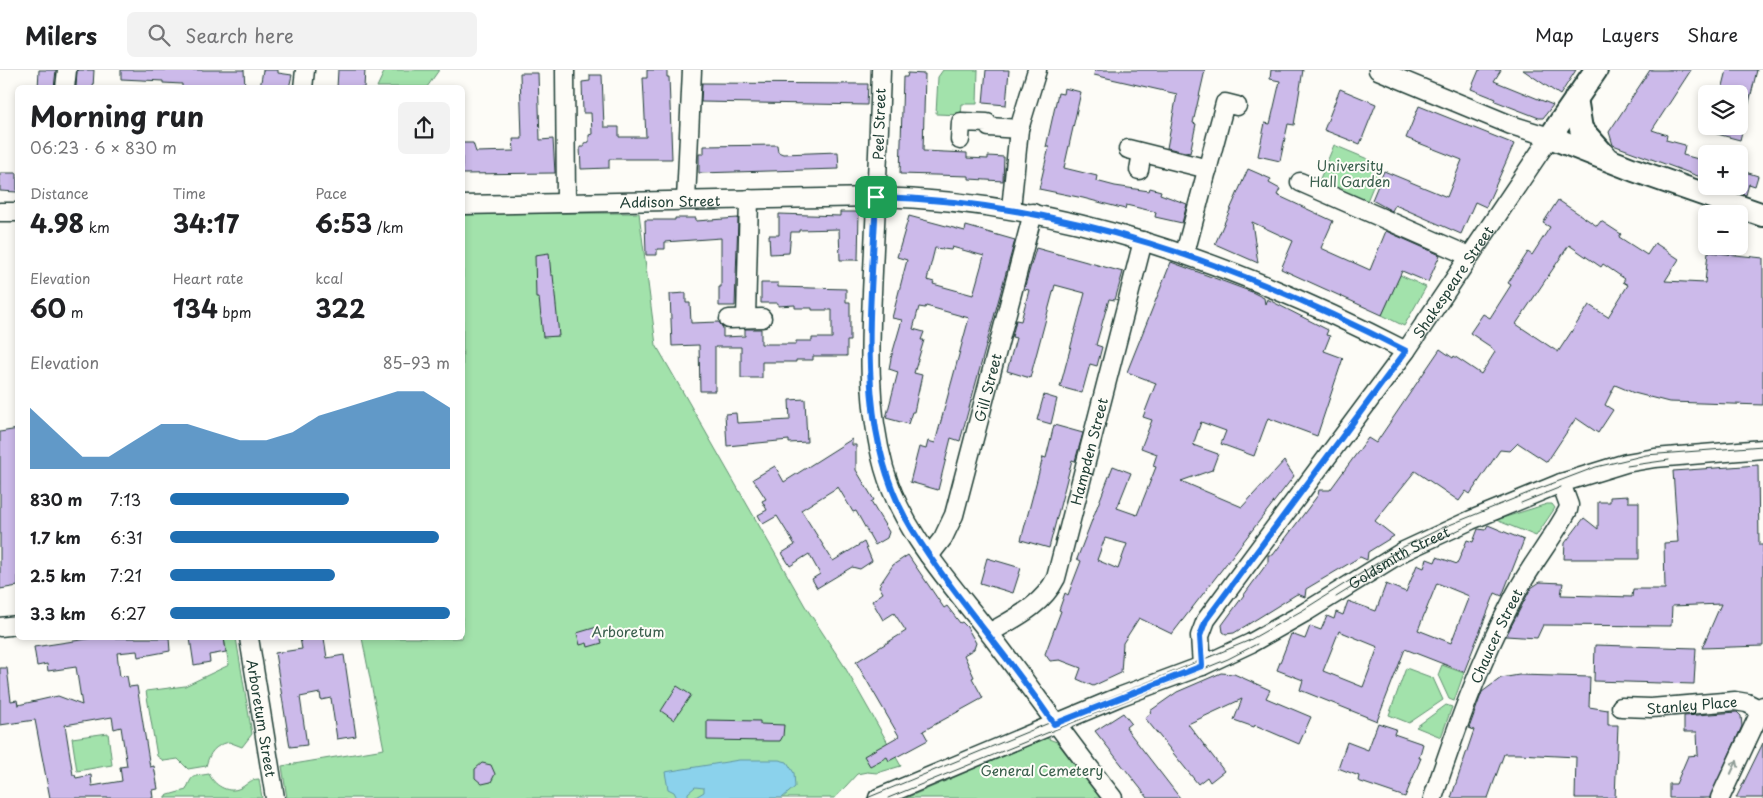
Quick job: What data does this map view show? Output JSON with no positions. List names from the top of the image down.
{
  "streets": {
    "main road": ["Shakespeare Street"],
    "street": [
      "Peel Street",
      "Addison Street",
      "Gill Street",
      "Hampden Street",
      "Goldsmith Street",
      "Chaucer Street",
      "Stanley Place",
      "Arboretum Street"
    ]
  },
  "crossings": [
    ["Peel Street", "Addison Street"],
    ["Peel Street", "Gill Street"],
    ["Peel Street", "Hampden Street"],
    ["Peel Street", "Goldsmith Street"],
    ["Addison Street", "Shakespeare Street"],
    ["Addison Street", "Gill Street"],
    ["Addison Street", "Hampden Street"],
    ["Shakespeare Street", "Goldsmith Street"],
    ["Goldsmith Street", "Chaucer Street"]
  ],
  "parks": ["University Hall Garden", "Arboretum", "General Cemetery"],
  "page": {
    "header": "Milers",
    "search": "Search here",
    "nav": ["Map", "Layers", "Share"],
    "map_buttons": ["+", "−"],
    "heading": ["Morning run", "06:23 · 6 × 830 m"],
    "stats": [
      ["Distance", "4.98 km"],
      ["Time", "34:17"],
      ["Pace", "6:53 /km"],
      ["Elevation", "60 m"],
      ["Heart rate", "134 bpm"],
      ["kcal", "322"]
    ],
    "chart": ["Elevation", "85–93 m"],
    "list": [
      {
        "name": "830 m",
        "note": "7:13"
      },
      {
        "name": "1.7 km",
        "note": "6:31"
      },
      {
        "name": "2.5 km",
        "note": "7:21"
      },
      {
        "name": "3.3 km",
        "note": "6:27"
      }
    ]
  }
}
